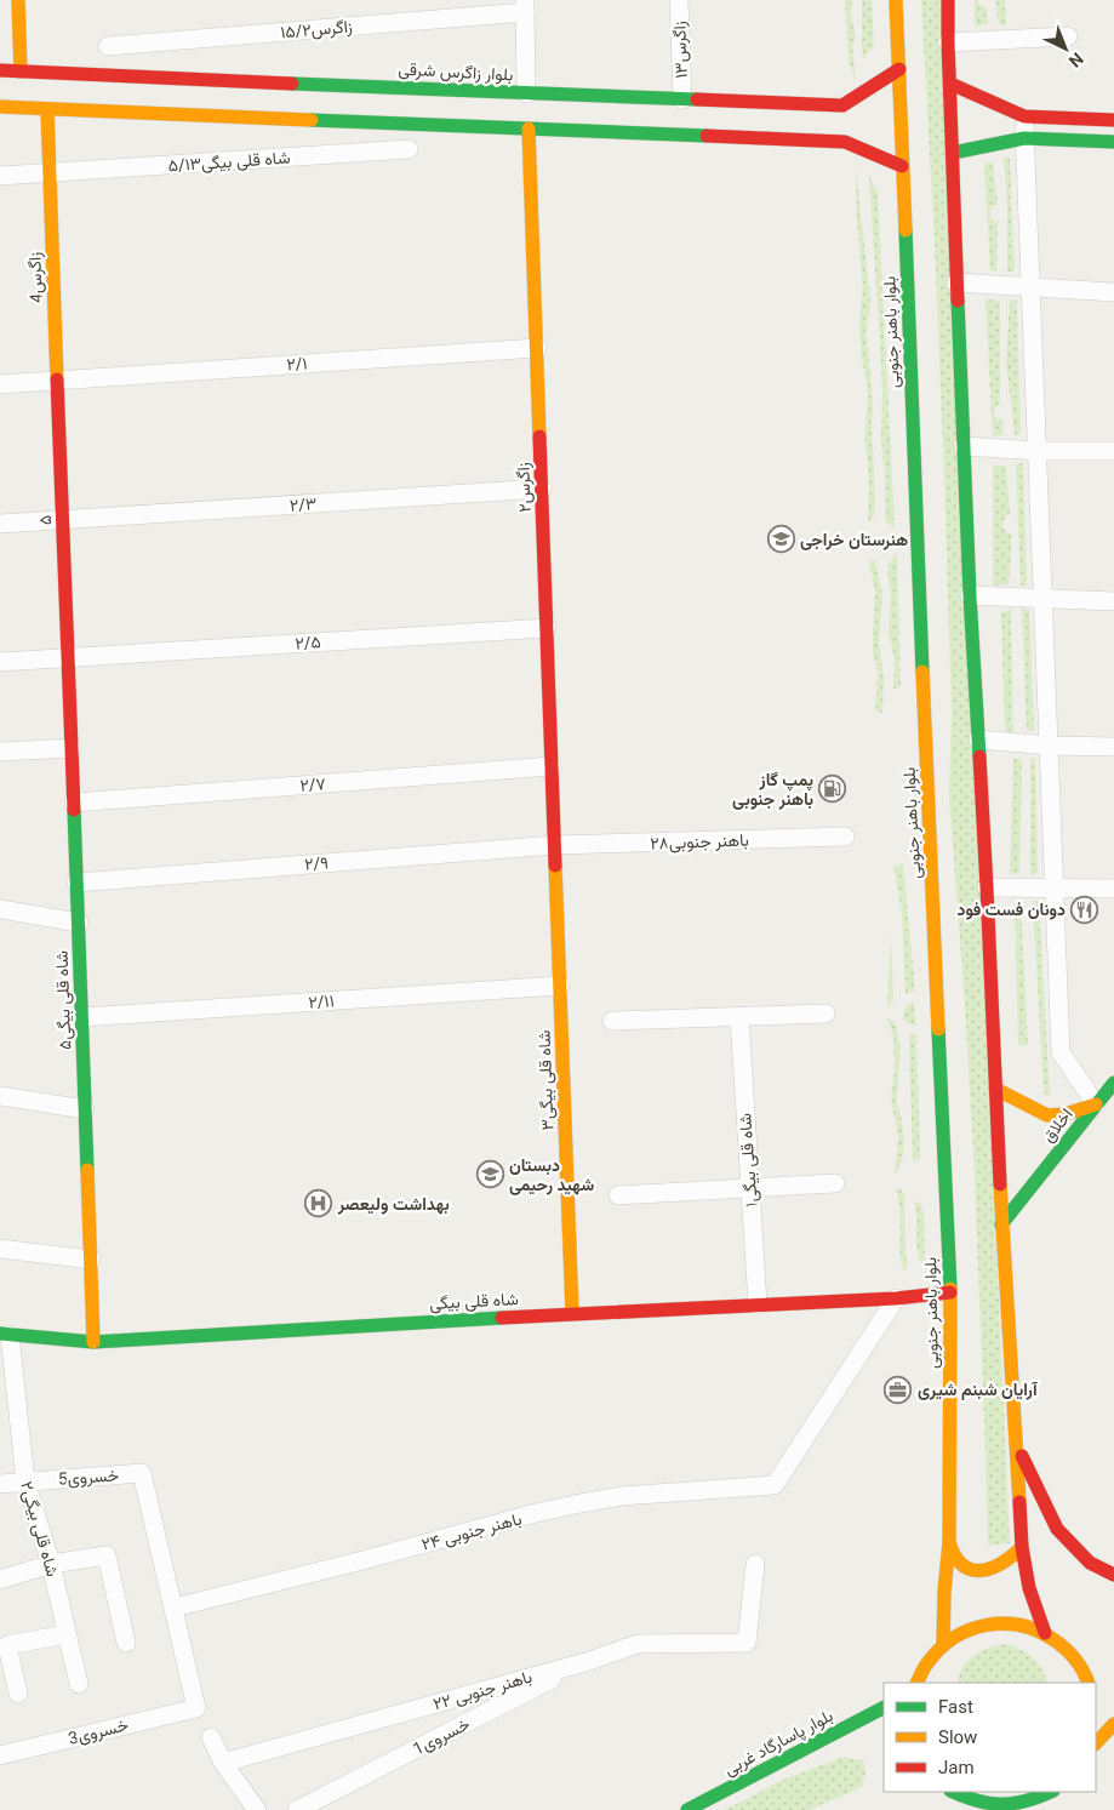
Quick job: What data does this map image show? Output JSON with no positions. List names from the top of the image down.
{
  "streets": {
    "main road": [
      "بلوار زاگرس شرقی",
      "زاگرس4",
      "بلوار باهنر جنوبی",
      "زاگرس۲",
      "۵",
      "شاه قلی بیگی۵",
      "شاه قلی بیگی۳",
      "اخلاق",
      "شاه قلی بیگی",
      "بلوار پاسارگاد غربی"
    ],
    "street": [
      "زاگرس۱۵/۲",
      "زاگرس۱۳",
      "شاه قلی بیگی۵/۱۳",
      "۲/۱",
      "۲/۳",
      "۲/۵",
      "۲/۷",
      "باهنر جنوبی۲۸",
      "۲/۹",
      "۲/۱۱",
      "شاه قلی بیگی۱",
      "خسروى5",
      "شاه قلی بیگی۲",
      "۲۴ باهنر جنوبی",
      "۲۲ باهنر جنوبی",
      "3خسروى",
      "خسروى1"
    ]
  },
  "crossings": [
    ["زاگرس۱۳", "بلوار زاگرس شرقی"],
    ["شاه قلی بیگی۵/۱۳", "زاگرس4"],
    ["زاگرس4", "۲/۱"],
    ["زاگرس4", "۵"],
    ["بلوار باهنر جنوبی", "شاه قلی بیگی"],
    ["۲/۱", "زاگرس۲"],
    ["۲/۱", "۵"],
    ["زاگرس۲", "۲/۳"],
    ["زاگرس۲", "۲/۵"],
    ["زاگرس۲", "۲/۷"],
    ["زاگرس۲", "باهنر جنوبی۲۸"],
    ["زاگرس۲", "۲/۹"],
    ["زاگرس۲", "شاه قلی بیگی۳"],
    ["۲/۳", "۵"],
    ["۵", "۲/۵"],
    ["۵", "شاه قلی بیگی۵"],
    ["۲/۵", "شاه قلی بیگی۵"],
    ["۲/۷", "شاه قلی بیگی۵"],
    ["باهنر جنوبی۲۸", "۲/۹"],
    ["باهنر جنوبی۲۸", "شاه قلی بیگی۳"],
    ["۲/۹", "شاه قلی بیگی۵"],
    ["۲/۹", "شاه قلی بیگی۳"],
    ["شاه قلی بیگی۵", "۲/۱۱"],
    ["شاه قلی بیگی۵", "شاه قلی بیگی"],
    ["۲/۱۱", "شاه قلی بیگی۳"],
    ["شاه قلی بیگی۳", "شاه قلی بیگی"],
    ["شاه قلی بیگی۱", "شاه قلی بیگی"],
    ["شاه قلی بیگی", "شاه قلی بیگی۲"],
    ["شاه قلی بیگی", "۲۴ باهنر جنوبی"],
    ["خسروى5", "شاه قلی بیگی۲"],
    ["خسروى5", "۲۴ باهنر جنوبی"],
    ["خسروى5", "3خسروى"],
    ["۲۴ باهنر جنوبی", "3خسروى"],
    ["۲۲ باهنر جنوبی", "خسروى1"]
  ],
  "places": {
    "school or university": ["هنرستان خراجی", "دبستان شهید رحیمی"],
    "fuel station": ["پمپ گاز باهنر جنوبی"],
    "restaurant": ["دونان فست فود"],
    "hospital": ["بهداشت ولیعصر"],
    "office": ["آرایان شبنم شیری"]
  },
  "legend": ["Fast", "Slow", "Jam"],
  "north": "bottom right"
}
